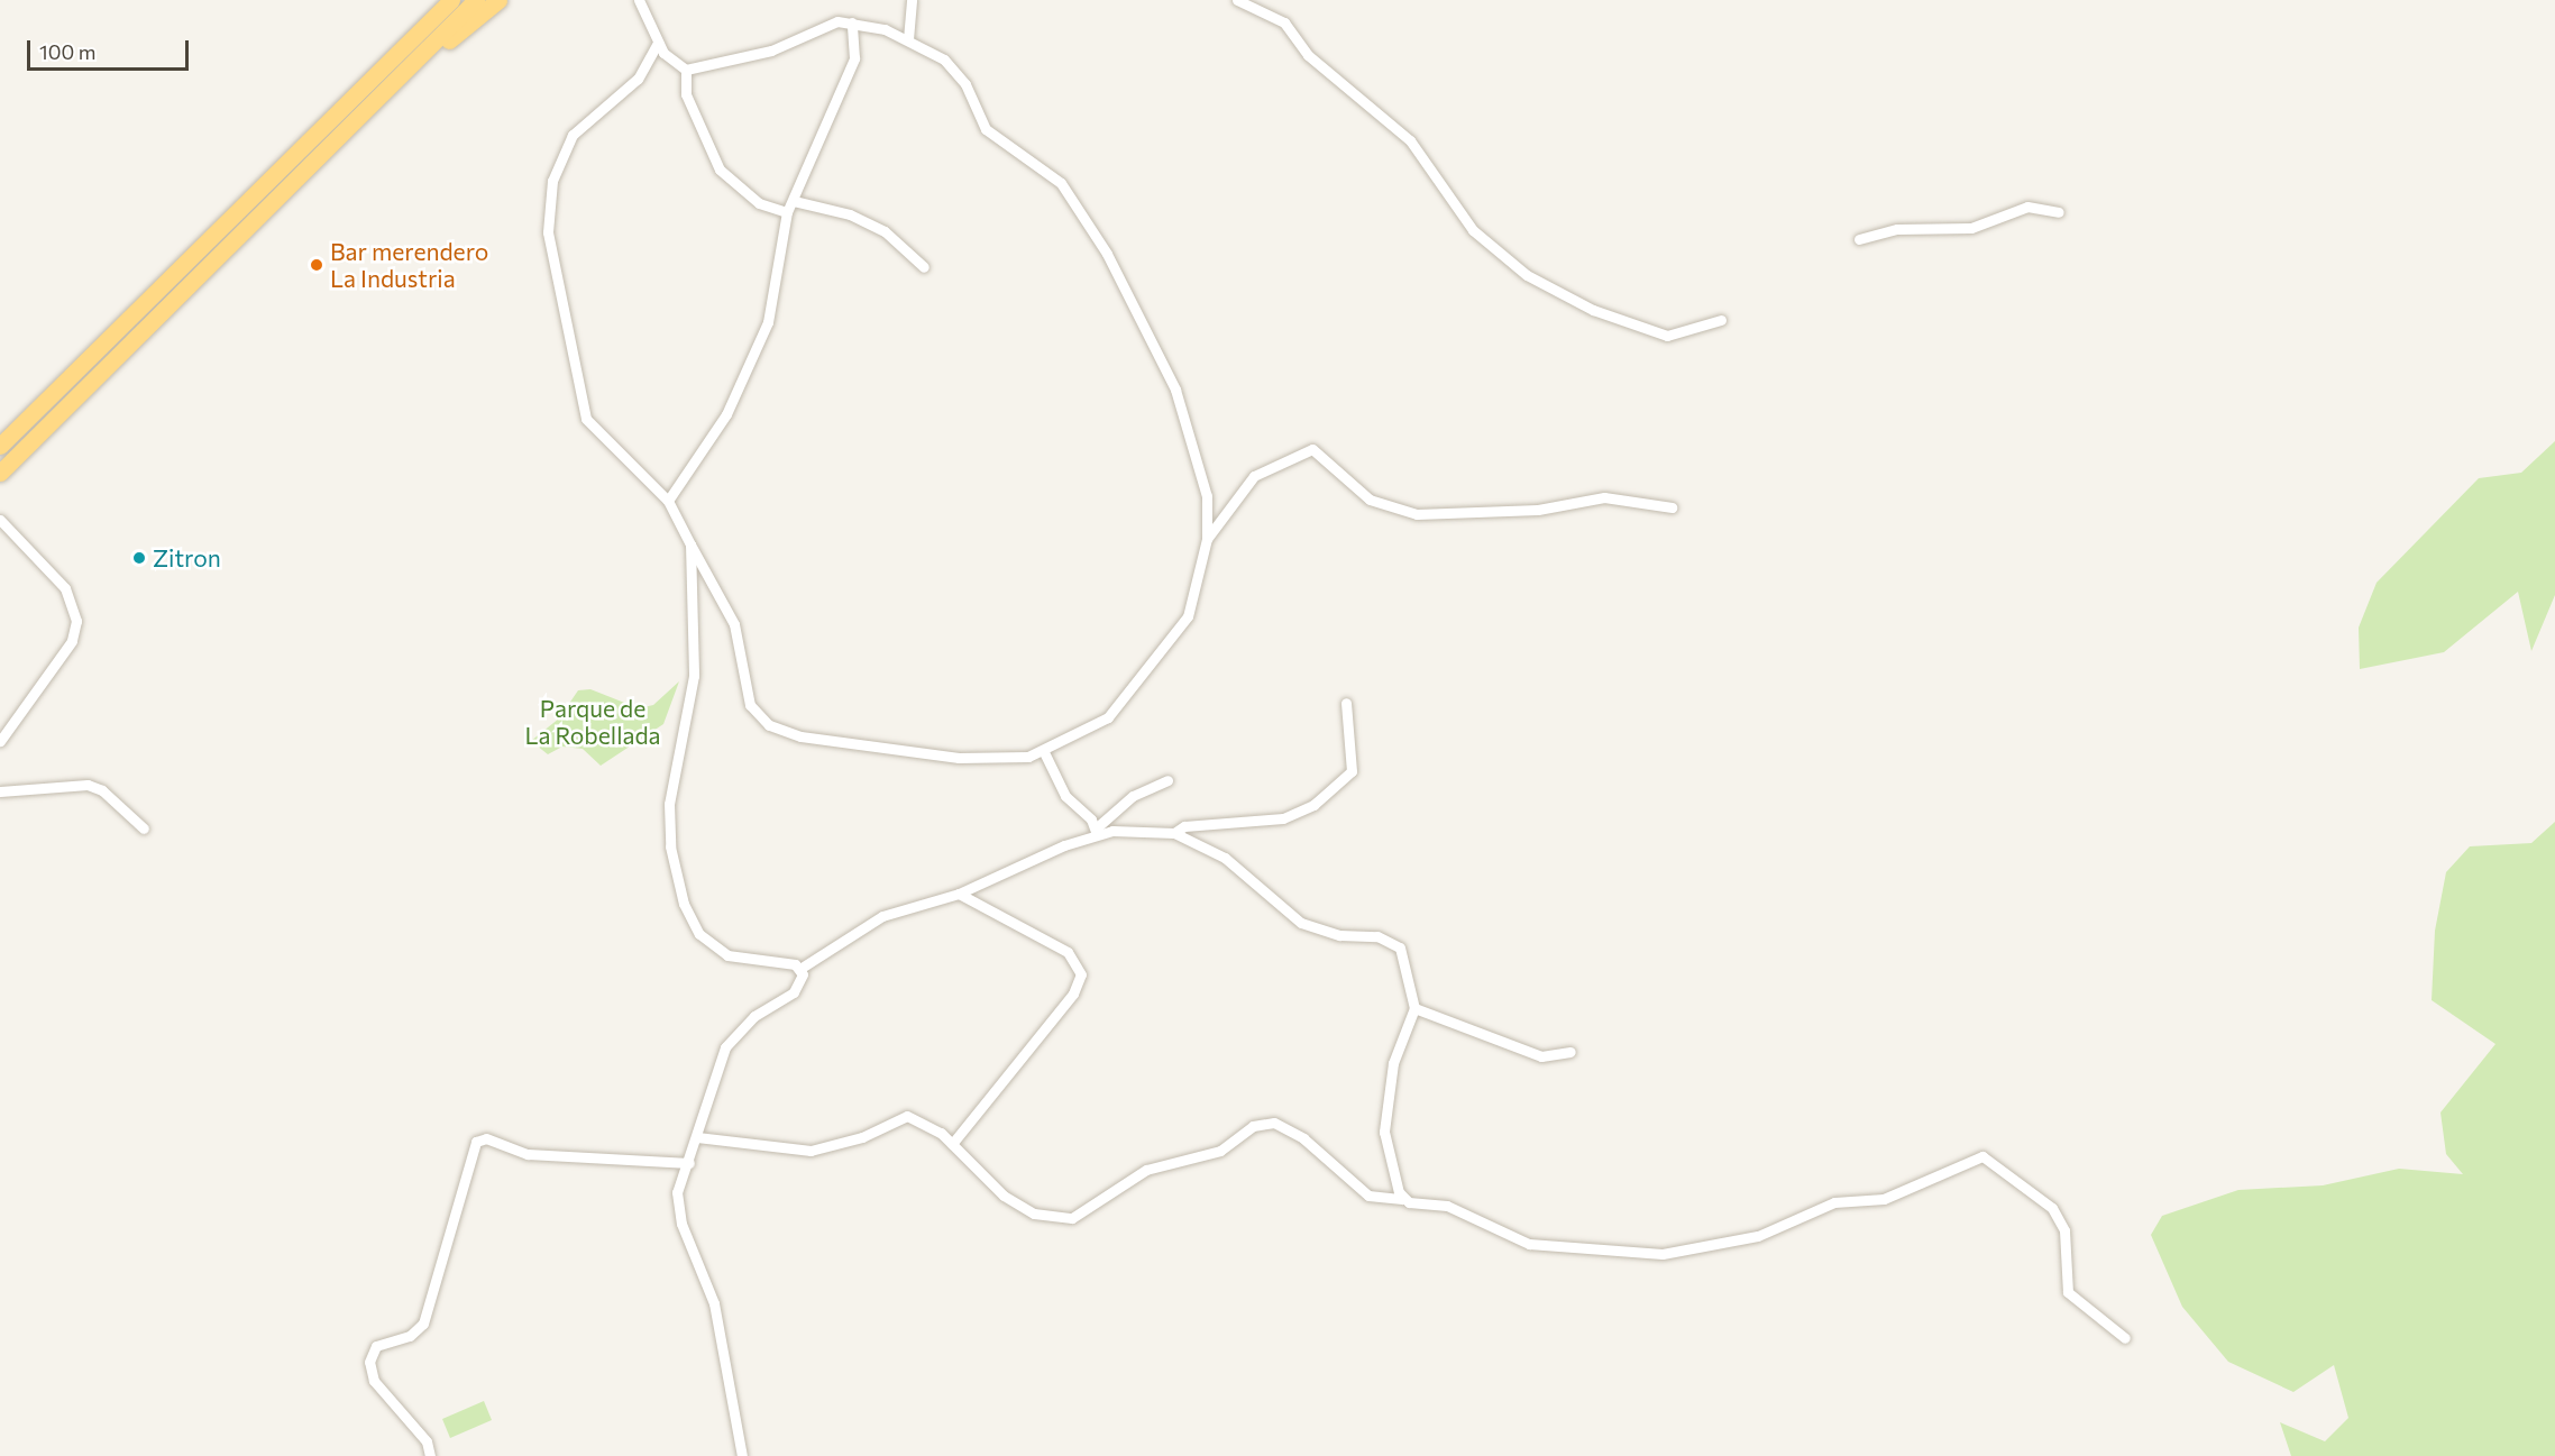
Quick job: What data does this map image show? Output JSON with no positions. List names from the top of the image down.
{
  "parks": ["Parque de La Robellada"],
  "places": ["Bar merendero La Industria", "Zitron"],
  "scale_bar": "100 m"
}
